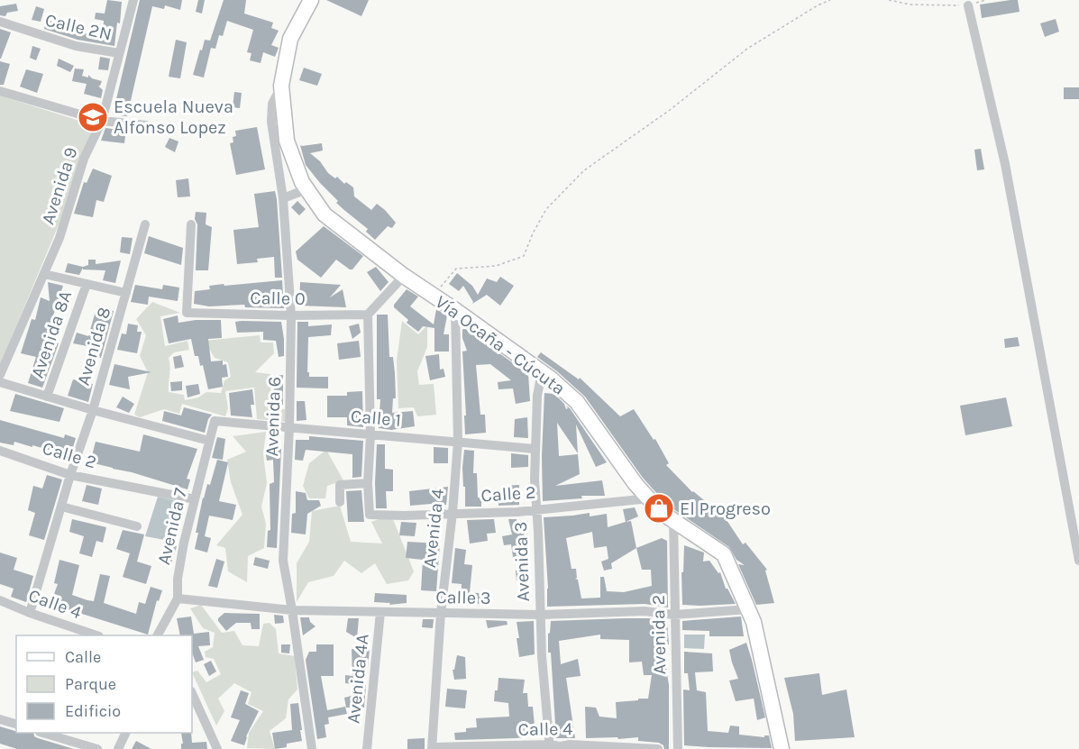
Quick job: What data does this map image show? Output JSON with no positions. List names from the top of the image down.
{
  "streets": {
    "main road": ["Vía Ocaña - Cúcuta"],
    "street": [
      "Calle 2N",
      "Avenida 9",
      "Calle 0",
      "Avenida 8A",
      "Avenida 8",
      "Avenida 6",
      "Calle 1",
      "Calle 2",
      "Avenida 7",
      "Avenida 4",
      "Avenida 3",
      "Calle 3",
      "Calle 4",
      "Avenida 2",
      "Avenida 4A"
    ]
  },
  "crossings": [
    ["Calle 2N", "Avenida 9"],
    ["Calle 0", "Avenida 6"],
    ["Vía Ocaña - Cúcuta", "Avenida 6"],
    ["Vía Ocaña - Cúcuta", "Calle 2"],
    ["Vía Ocaña - Cúcuta", "Avenida 4"],
    ["Vía Ocaña - Cúcuta", "Avenida 3"],
    ["Vía Ocaña - Cúcuta", "Calle 3"],
    ["Vía Ocaña - Cúcuta", "Avenida 2"],
    ["Avenida 8", "Calle 2"],
    ["Avenida 8", "Calle 4"],
    ["Avenida 6", "Calle 1"],
    ["Avenida 6", "Calle 3"],
    ["Calle 1", "Avenida 7"],
    ["Calle 1", "Avenida 4"],
    ["Calle 1", "Avenida 3"],
    ["Calle 2", "Avenida 7"],
    ["Calle 2", "Avenida 4"],
    ["Calle 2", "Avenida 3"],
    ["Avenida 7", "Calle 3"],
    ["Avenida 4", "Calle 3"],
    ["Avenida 4", "Calle 4"],
    ["Avenida 3", "Calle 3"],
    ["Avenida 3", "Calle 4"],
    ["Calle 3", "Avenida 2"],
    ["Calle 3", "Avenida 4A"]
  ],
  "places": {
    "school or university": ["Escuela Nueva Alfonso Lopez"],
    "shop": ["El Progreso"]
  },
  "legend": ["Calle", "Parque", "Edificio"]
}
